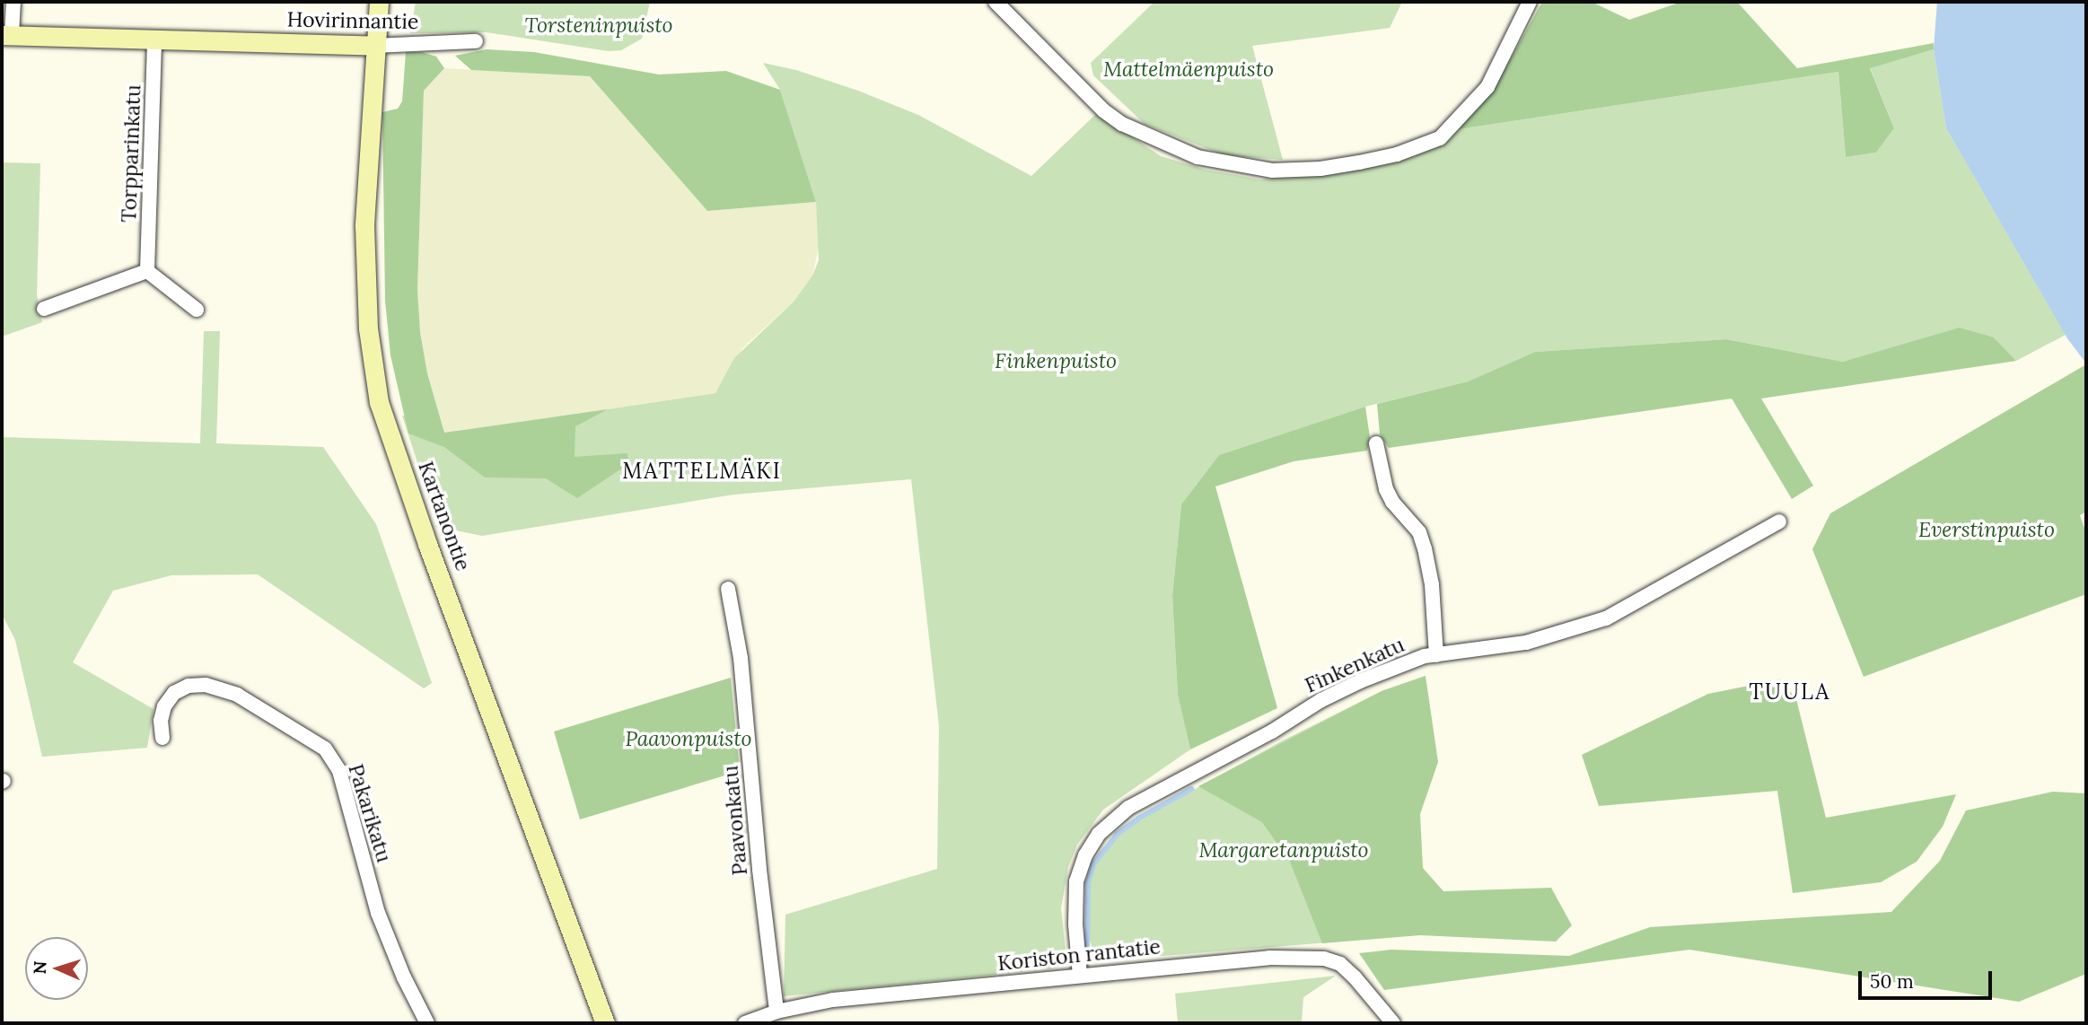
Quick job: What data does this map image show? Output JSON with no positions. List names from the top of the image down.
{
  "streets": {
    "street": [
      "Hovirinnantie",
      "Torpparinkatu",
      "Kartanontie",
      "Finkenkatu",
      "Pakarikatu",
      "Paavonkatu",
      "Koriston rantatie"
    ]
  },
  "crossings": [
    ["Hovirinnantie", "Torpparinkatu"],
    ["Hovirinnantie", "Kartanontie"],
    ["Finkenkatu", "Koriston rantatie"],
    ["Paavonkatu", "Koriston rantatie"]
  ],
  "districts": ["MATTELMÄKI", "TUULA"],
  "parks": [
    "Torsteninpuisto",
    "Mattelmäenpuisto",
    "Finkenpuisto",
    "Everstinpuisto",
    "Paavonpuisto",
    "Margaretanpuisto"
  ],
  "scale_bar": "50 m",
  "north": "left"
}
